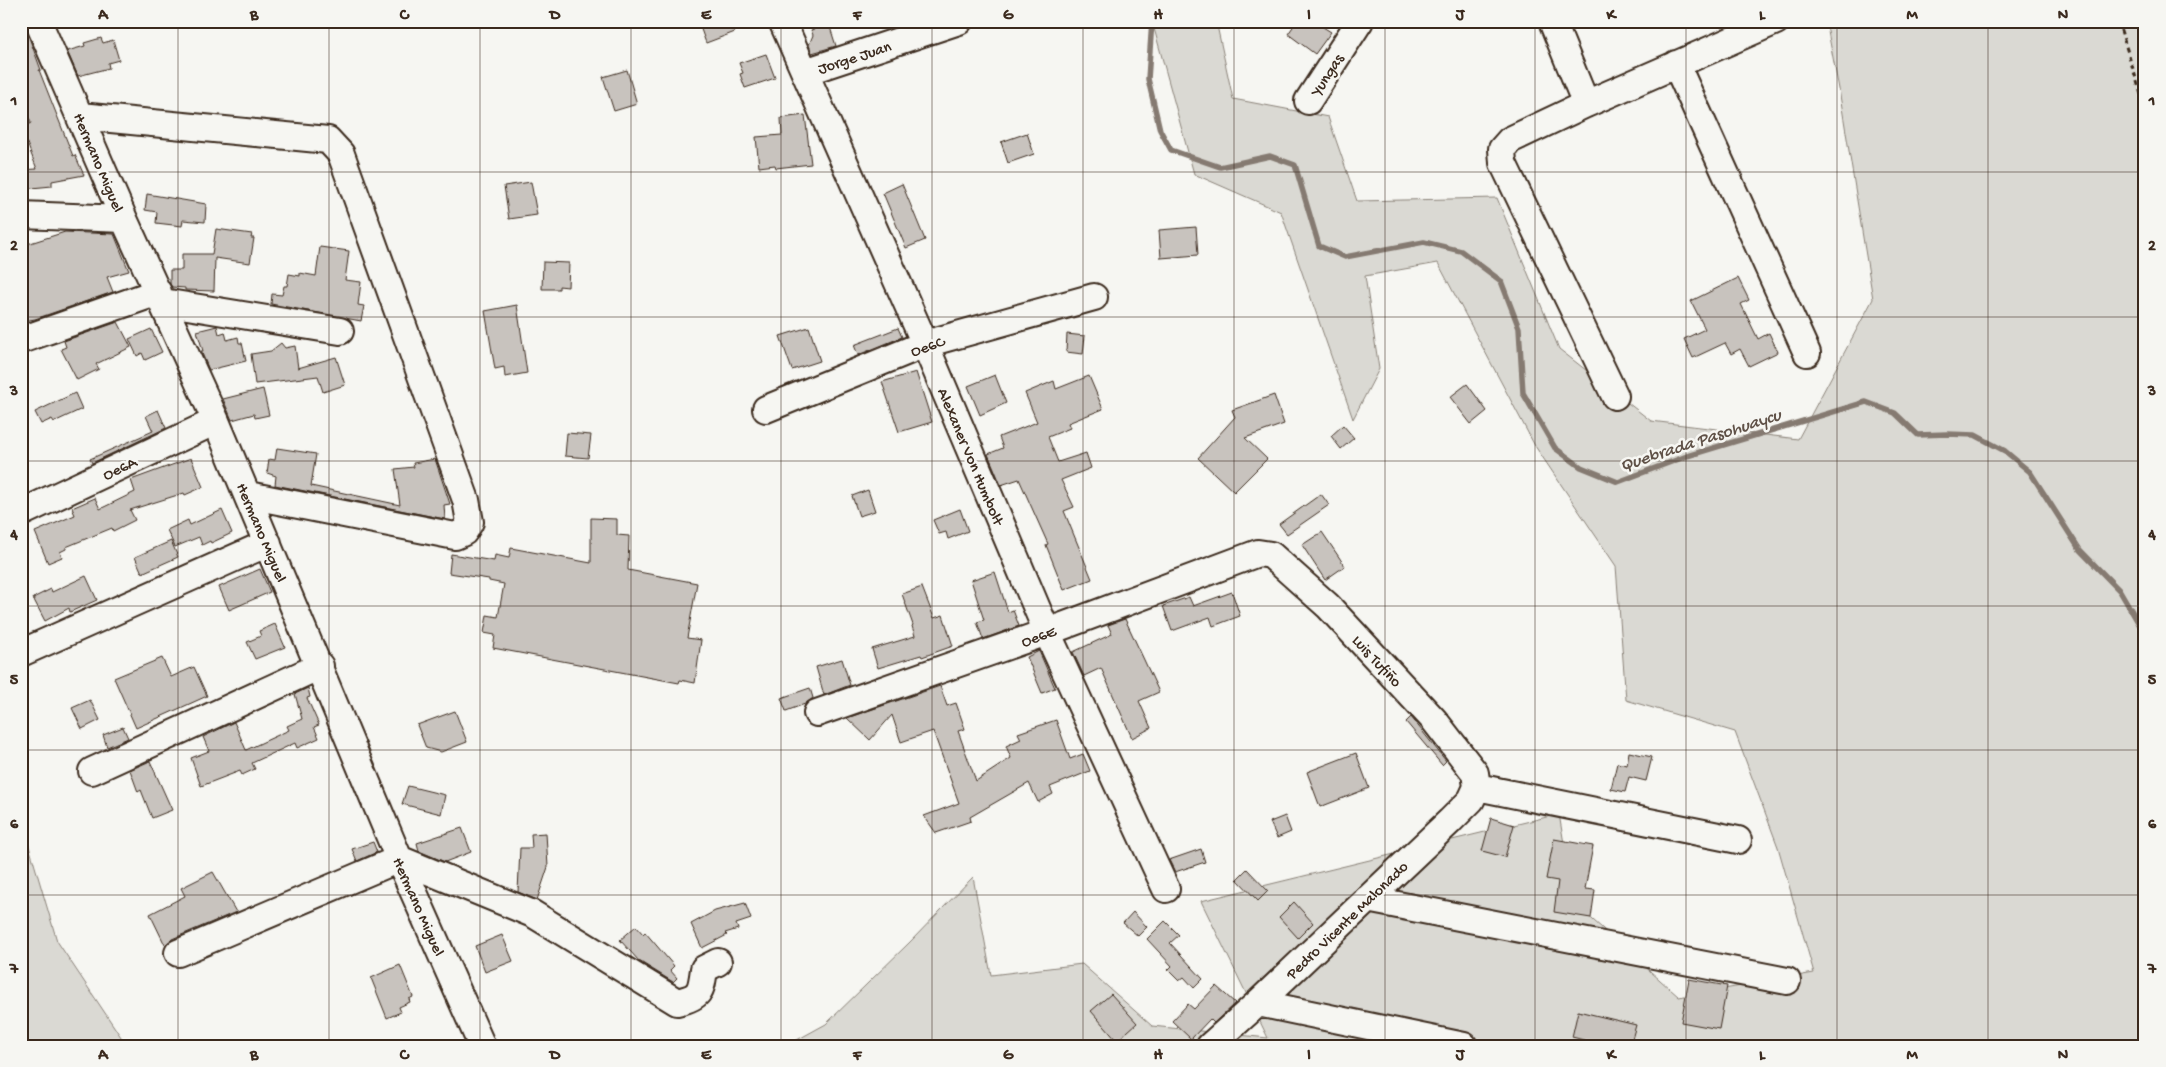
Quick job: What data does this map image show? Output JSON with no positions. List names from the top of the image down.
{
  "streets": {
    "street": [
      "Jorge Juan",
      "Yungas",
      "Hermano Miguel",
      "Oe6C",
      "Alexaner Von Humbolt",
      "Oe6A",
      "Oe6E",
      "Luis Tufiño",
      "Pedro Vicente Malonado"
    ]
  },
  "crossings": [
    ["Jorge Juan", "Alexaner Von Humbolt"],
    ["Hermano Miguel", "Oe6A"],
    ["Oe6C", "Alexaner Von Humbolt"],
    ["Alexaner Von Humbolt", "Oe6E"],
    ["Oe6E", "Luis Tufiño"],
    ["Luis Tufiño", "Pedro Vicente Malonado"]
  ],
  "water": ["Quebrada Pasohuaycu"],
  "grid": {
    "columns": [
      "A",
      "B",
      "C",
      "D",
      "E",
      "F",
      "G",
      "H",
      "I",
      "J",
      "K",
      "L",
      "M",
      "N"
    ],
    "rows": [
      "1",
      "2",
      "3",
      "4",
      "5",
      "6",
      "7"
    ]
  }
}
